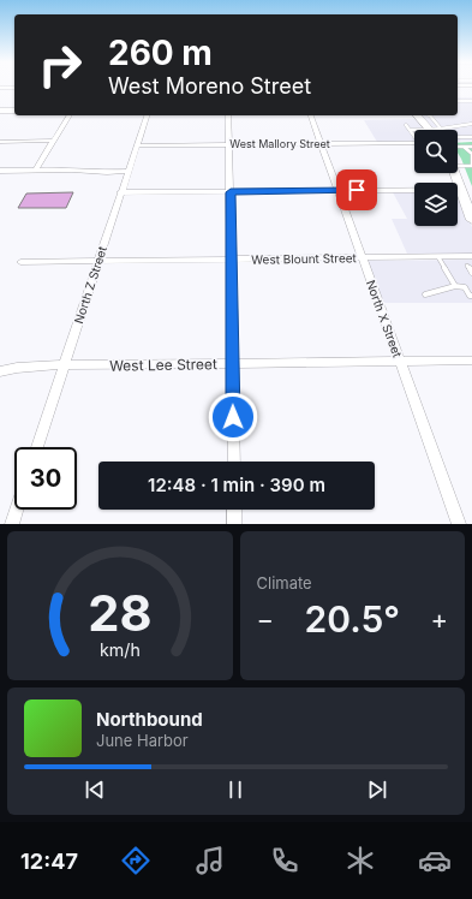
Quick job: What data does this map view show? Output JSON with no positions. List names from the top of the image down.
{
  "streets": {
    "street": [
      "West Mallory Street",
      "West Blount Street",
      "North Z Street",
      "North X Street",
      "West Lee Street"
    ]
  },
  "crossings": [
    ["West Mallory Street", "North Z Street"],
    ["West Mallory Street", "North X Street"],
    ["West Blount Street", "North Z Street"],
    ["West Blount Street", "North X Street"],
    ["North Z Street", "West Lee Street"],
    ["North X Street", "West Lee Street"]
  ],
  "page": {
    "turn": ["260 m", "West Moreno Street"],
    "limit": "30",
    "trip": "12:48 · 1 min · 390 m",
    "tile": "Climate",
    "heat": ["−", "20.5°", "+"],
    "song": ["Northbound", "June Harbor"],
    "tabs": "12:47",
    "gauge": ["28", "km/h"]
  }
}
